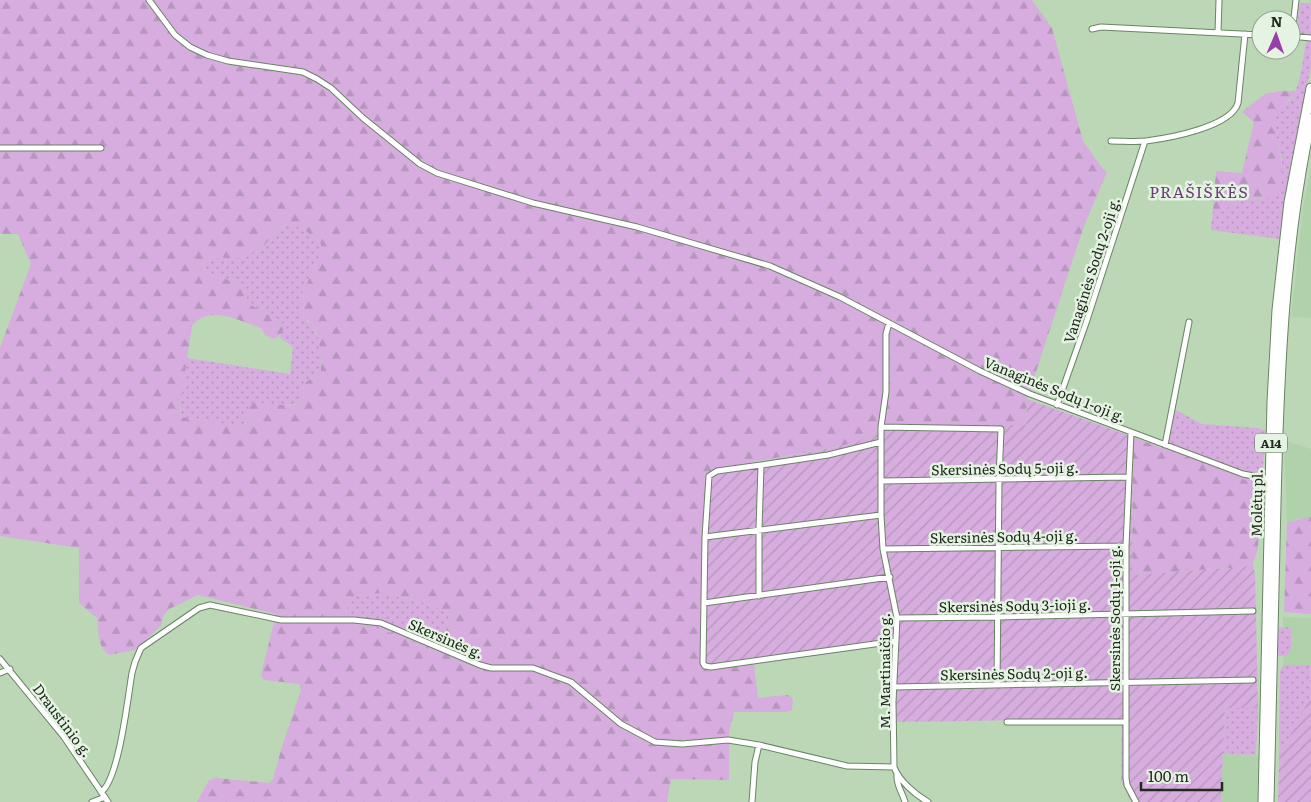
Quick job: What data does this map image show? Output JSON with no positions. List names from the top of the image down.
{
  "streets": {
    "highway": ["A14", "Molėtų pl."],
    "street": [
      "Vanaginės Sodų 2-oji g.",
      "Vanaginės Sodų 1-oji g.",
      "Skersinės Sodų 5-oji g.",
      "Skersinės Sodų 4-oji g.",
      "Skersinės Sodų 3-ioji g.",
      "Skersinės Sodų 1-oji g.",
      "Skersinės g.",
      "M. Martinaičio g.",
      "Skersinės Sodų 2-oji g.",
      "Draustinio g."
    ]
  },
  "crossings": [
    ["Vanaginės Sodų 2-oji g.", "Vanaginės Sodų 1-oji g."],
    ["Vanaginės Sodų 1-oji g.", "Molėtų pl."],
    ["Vanaginės Sodų 1-oji g.", "Skersinės Sodų 1-oji g."],
    ["Vanaginės Sodų 1-oji g.", "M. Martinaičio g."],
    ["Skersinės Sodų 5-oji g.", "Skersinės Sodų 1-oji g."],
    ["Skersinės Sodų 5-oji g.", "M. Martinaičio g."],
    ["Skersinės Sodų 4-oji g.", "Skersinės Sodų 1-oji g."],
    ["Skersinės Sodų 4-oji g.", "M. Martinaičio g."],
    ["Skersinės Sodų 3-ioji g.", "Skersinės Sodų 1-oji g."],
    ["Skersinės Sodų 3-ioji g.", "M. Martinaičio g."],
    ["Skersinės Sodų 1-oji g.", "Skersinės Sodų 2-oji g."],
    ["Skersinės g.", "M. Martinaičio g."],
    ["Skersinės g.", "Draustinio g."],
    ["M. Martinaičio g.", "Skersinės Sodų 2-oji g."]
  ],
  "districts": ["PRAŠIŠKĖS"],
  "scale_bar": "100 m",
  "north": "top"
}
